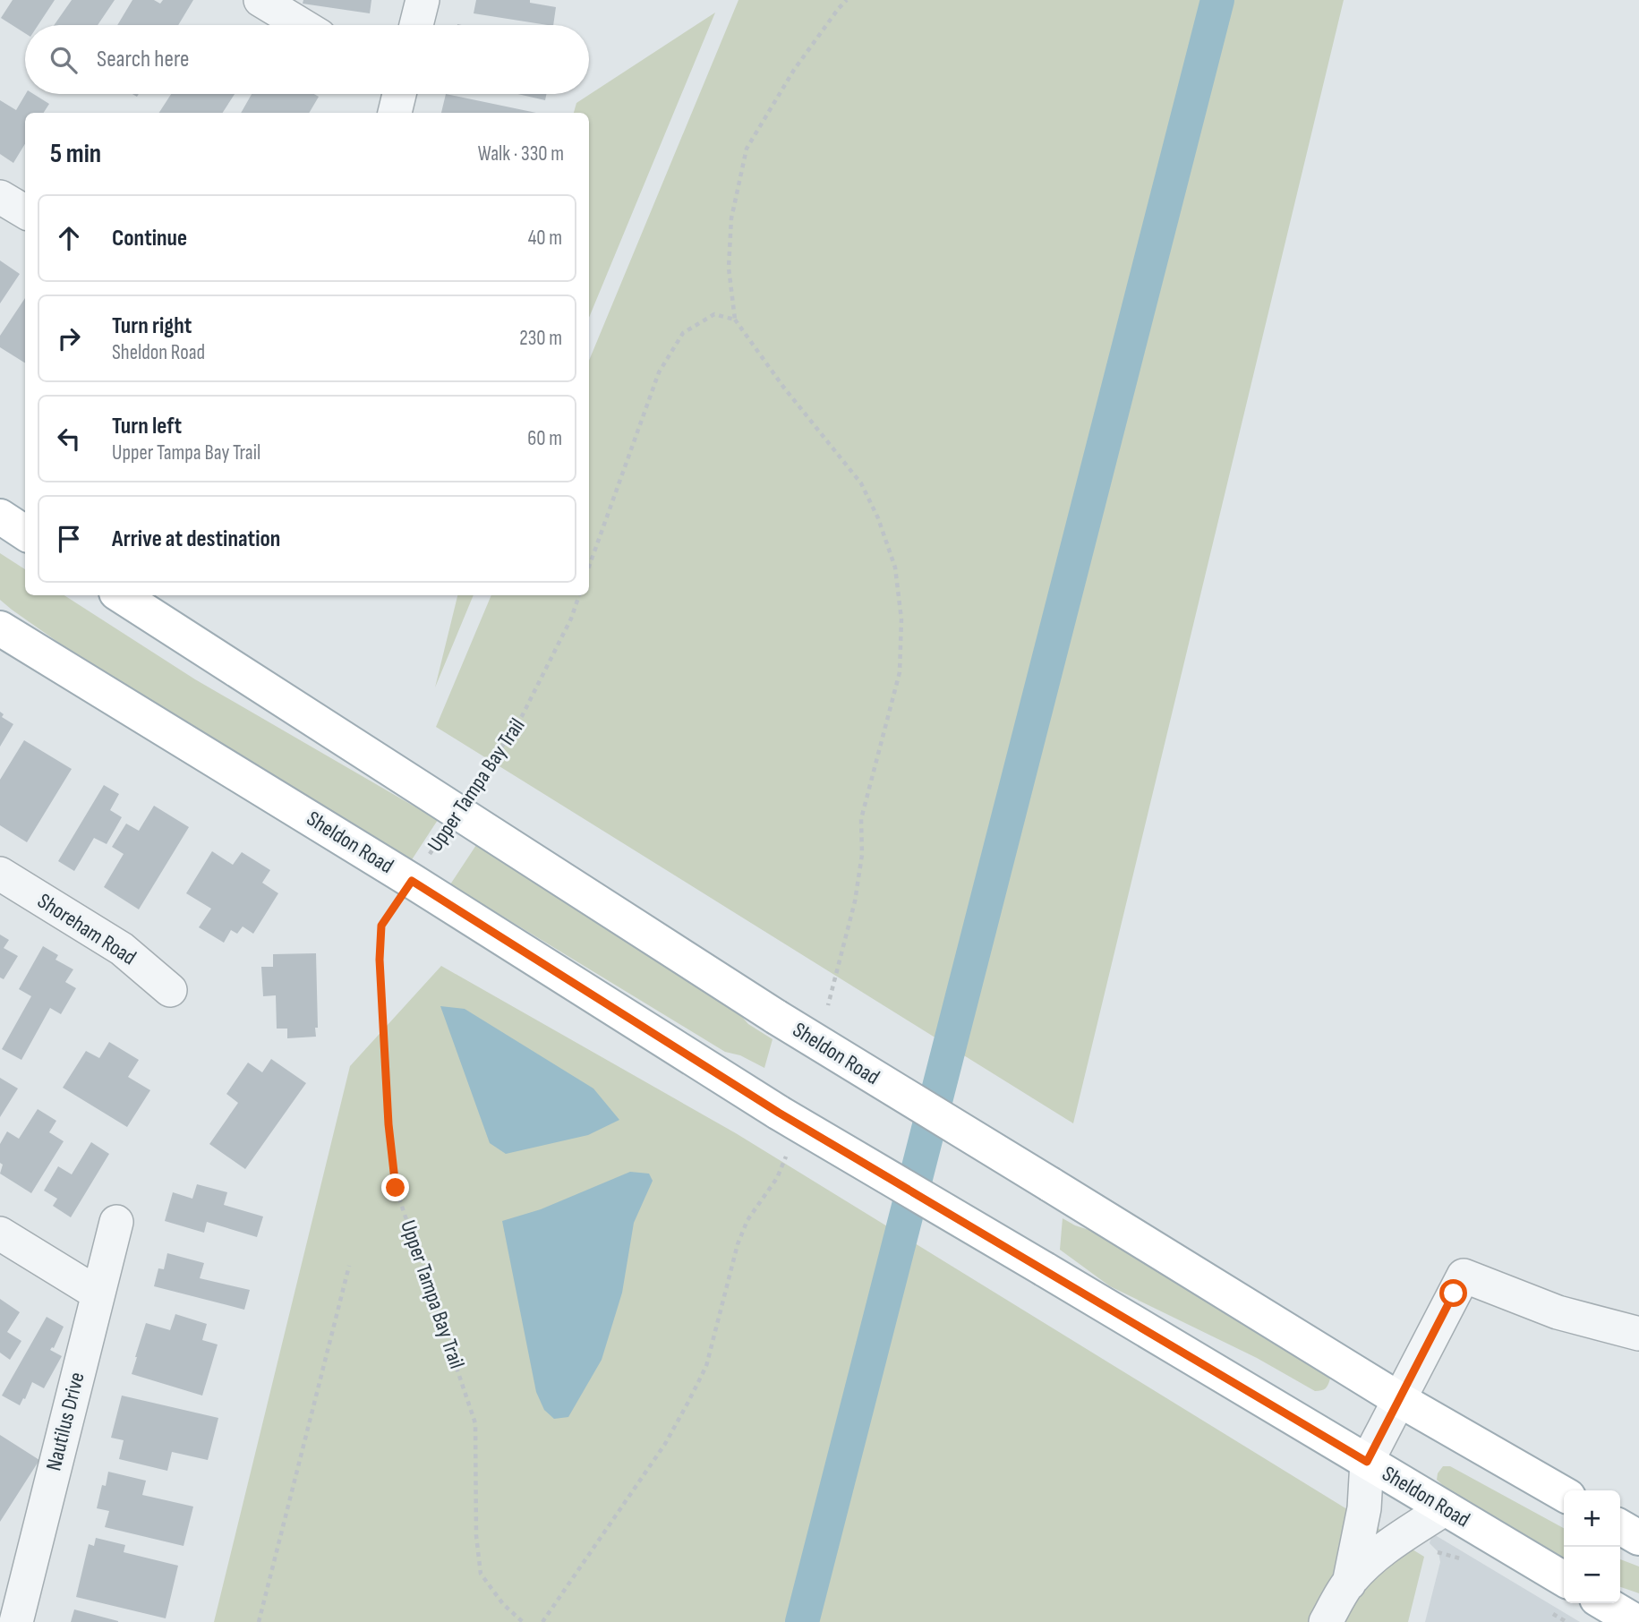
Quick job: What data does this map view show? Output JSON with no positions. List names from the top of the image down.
{
  "streets": {
    "main road": ["Sheldon Road"],
    "street": ["Shoreham Road", "Nautilus Drive"],
    "path": ["Upper Tampa Bay Trail"]
  },
  "crossings": [
    ["Upper Tampa Bay Trail", "Sheldon Road"]
  ],
  "page": {
    "search": "Search here",
    "heading": ["5 min", "Walk · 330 m"],
    "list": [
      ["Continue", "40 m"],
      ["Turn right", "Sheldon Road", "230 m"],
      ["Turn left", "Upper Tampa Bay Trail", "60 m"],
      "Arrive at destination"
    ],
    "map_buttons": ["+", "−"]
  }
}
